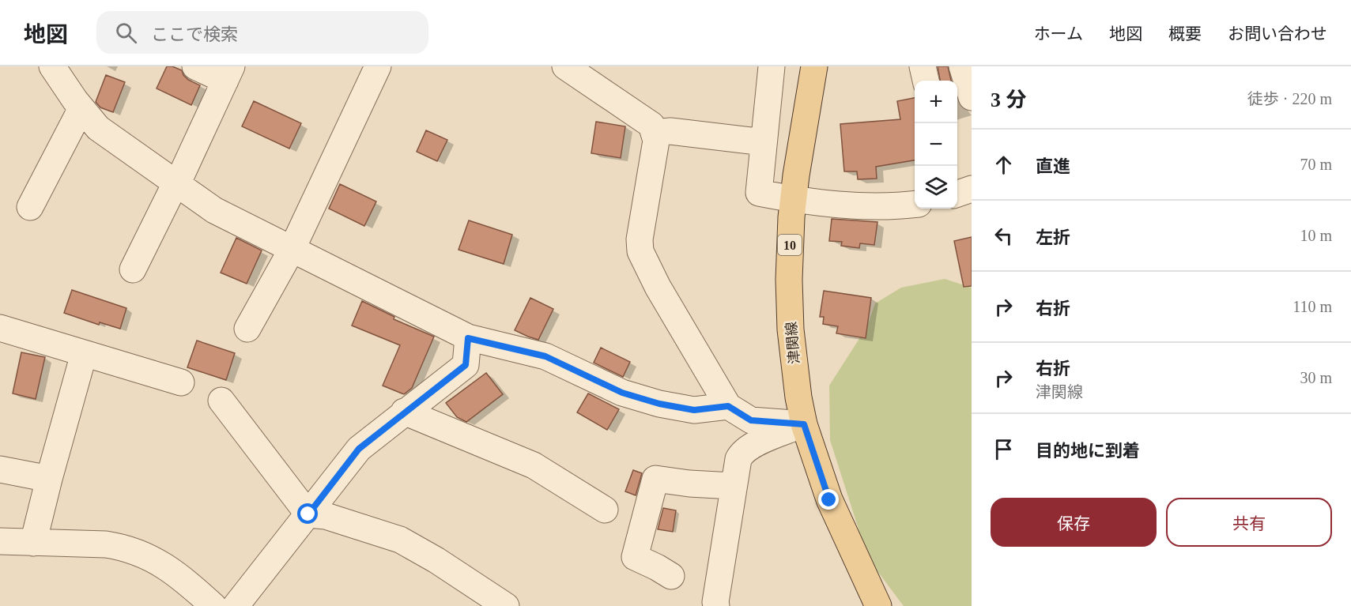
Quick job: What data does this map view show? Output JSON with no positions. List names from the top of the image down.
{
  "streets": {
    "main road": ["10", "津関線"]
  },
  "page": {
    "header": "地図",
    "search": "ここで検索",
    "nav": [
      "ホーム",
      "地図",
      "概要",
      "お問い合わせ"
    ],
    "heading": ["3 分", "徒歩 · 220 m"],
    "map_buttons": ["+", "−"],
    "list": [
      ["直進", "70 m"],
      ["左折", "10 m"],
      ["右折", "110 m"],
      ["右折", "津関線", "30 m"],
      "目的地に到着"
    ],
    "buttons": ["保存", "共有"]
  }
}
